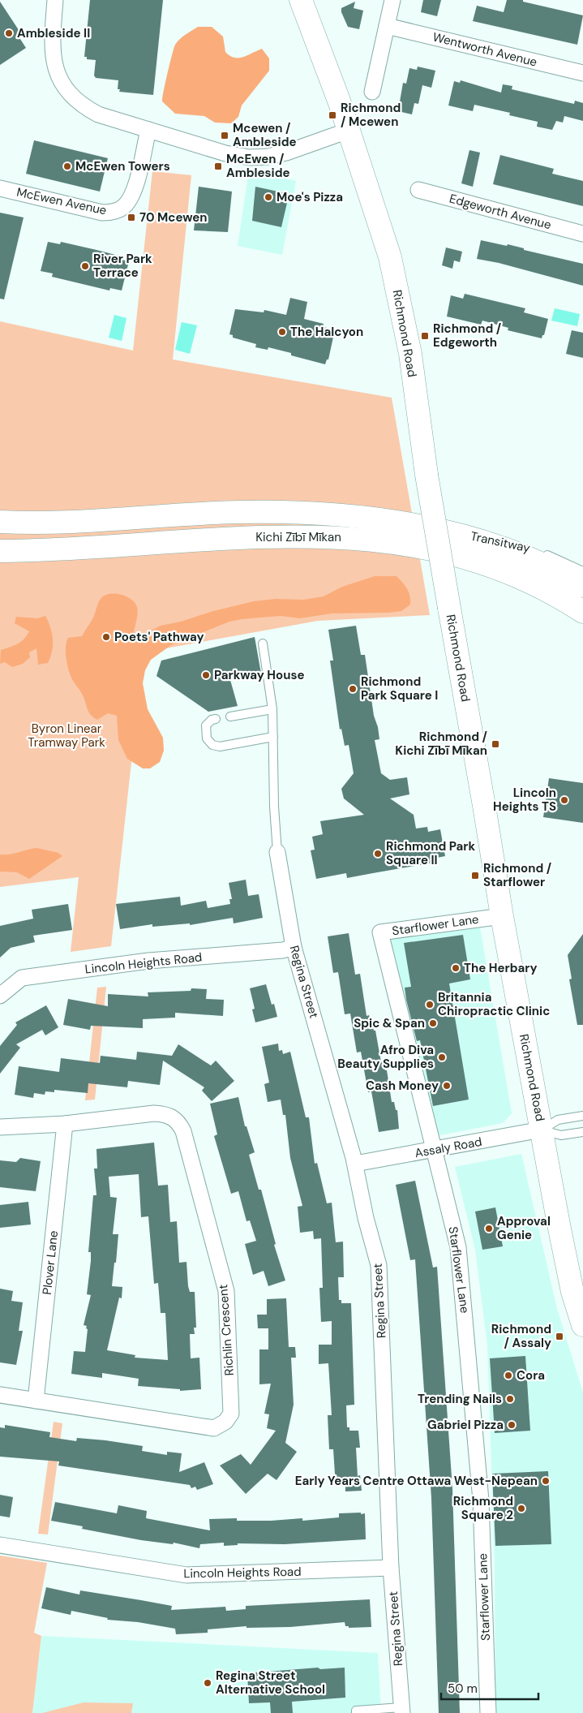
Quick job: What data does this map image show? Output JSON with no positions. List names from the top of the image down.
{
  "streets": {
    "main road": ["Richmond Road", "Kichi Zībī Mīkan"],
    "street": [
      "Wentworth Avenue",
      "McEwen Avenue",
      "Edgeworth Avenue",
      "Starflower Lane",
      "Lincoln Heights Road",
      "Regina Street",
      "Assaly Road",
      "Plover Lane",
      "Richlin Crescent"
    ],
    "lane": ["Transitway"]
  },
  "crossings": [
    ["Richmond Road", "Starflower Lane"],
    ["Richmond Road", "Assaly Road"],
    ["Kichi Zībī Mīkan", "Transitway"],
    ["Starflower Lane", "Assaly Road"],
    ["Lincoln Heights Road", "Regina Street"],
    ["Regina Street", "Assaly Road"],
    ["Plover Lane", "Richlin Crescent"]
  ],
  "parks": ["Byron Linear Tramway Park"],
  "places": {
    "other": [
      "Ambleside II",
      "McEwen Towers",
      "Moe's Pizza",
      "River Park Terrace",
      "The Halcyon",
      "Poets' Pathway",
      "Parkway House",
      "Richmond Park Square I",
      "Lincoln Heights TS",
      "Richmond Park Square II",
      "The Herbary",
      "Britannia Chiropractic Clinic",
      "Spic & Span",
      "Afro Diva Beauty Supplies",
      "Cash Money",
      "Approval Genie",
      "Cora",
      "Trending Nails",
      "Gabriel Pizza",
      "Early Years Centre Ottawa West-Nepean",
      "Richmond Square 2",
      "Regina Street Alternative School"
    ],
    "transit": [
      "Richmond / Mcewen",
      "Mcewen / Ambleside",
      "McEwen / Ambleside",
      "70 Mcewen",
      "Richmond / Edgeworth",
      "Richmond / Kichi Zībī Mīkan",
      "Richmond / Starflower",
      "Richmond / Assaly"
    ]
  },
  "scale_bar": "50 m"
}
